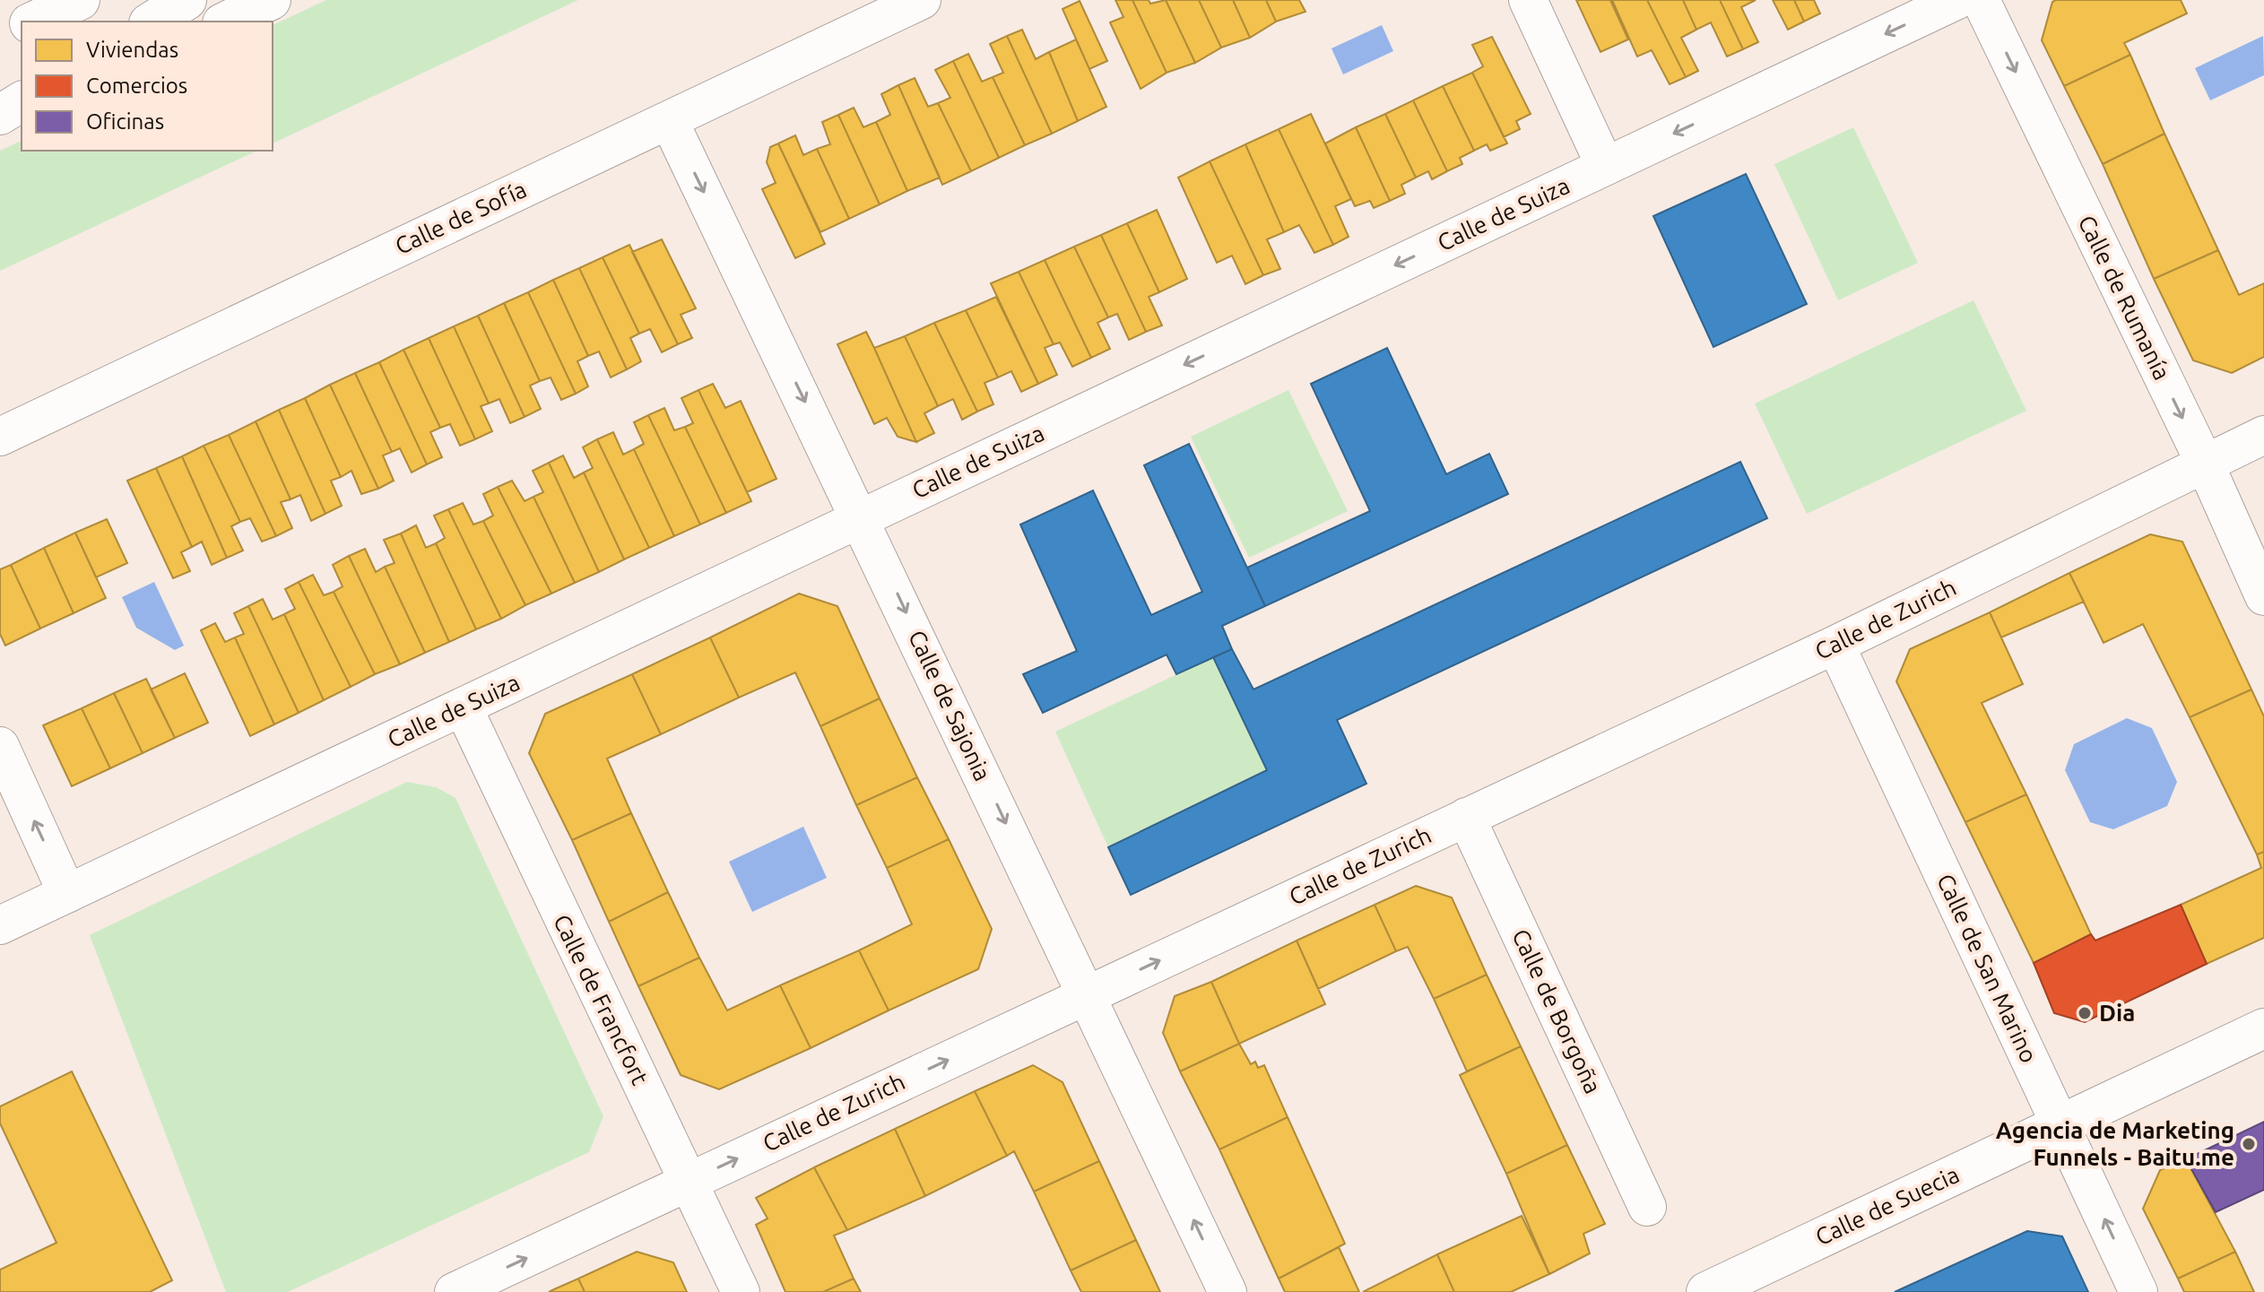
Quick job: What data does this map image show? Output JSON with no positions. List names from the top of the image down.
{
  "streets": {
    "main road": ["Calle de Suecia"],
    "street": [
      "Calle de Suiza",
      "Calle de Sofía",
      "Calle de Rumanía",
      "Calle de Zurich",
      "Calle de Sajonia",
      "Calle de San Marino",
      "Calle de Francfort",
      "Calle de Borgoña"
    ]
  },
  "crossings": [
    ["Calle de Suiza", "Calle de Sajonia"],
    ["Calle de Suiza", "Calle de Francfort"],
    ["Calle de Sofía", "Calle de Sajonia"],
    ["Calle de Rumanía", "Calle de Zurich"],
    ["Calle de Zurich", "Calle de Sajonia"],
    ["Calle de Zurich", "Calle de San Marino"],
    ["Calle de Zurich", "Calle de Francfort"],
    ["Calle de Zurich", "Calle de Borgoña"],
    ["Calle de San Marino", "Calle de Suecia"]
  ],
  "one_way": ["Calle de Suiza", "Calle de Rumanía", "Calle de Zurich"],
  "places": ["Dia", "Agencia de Marketing Funnels - Baitu.me"],
  "legend": ["Viviendas", "Comercios", "Oficinas"]
}
